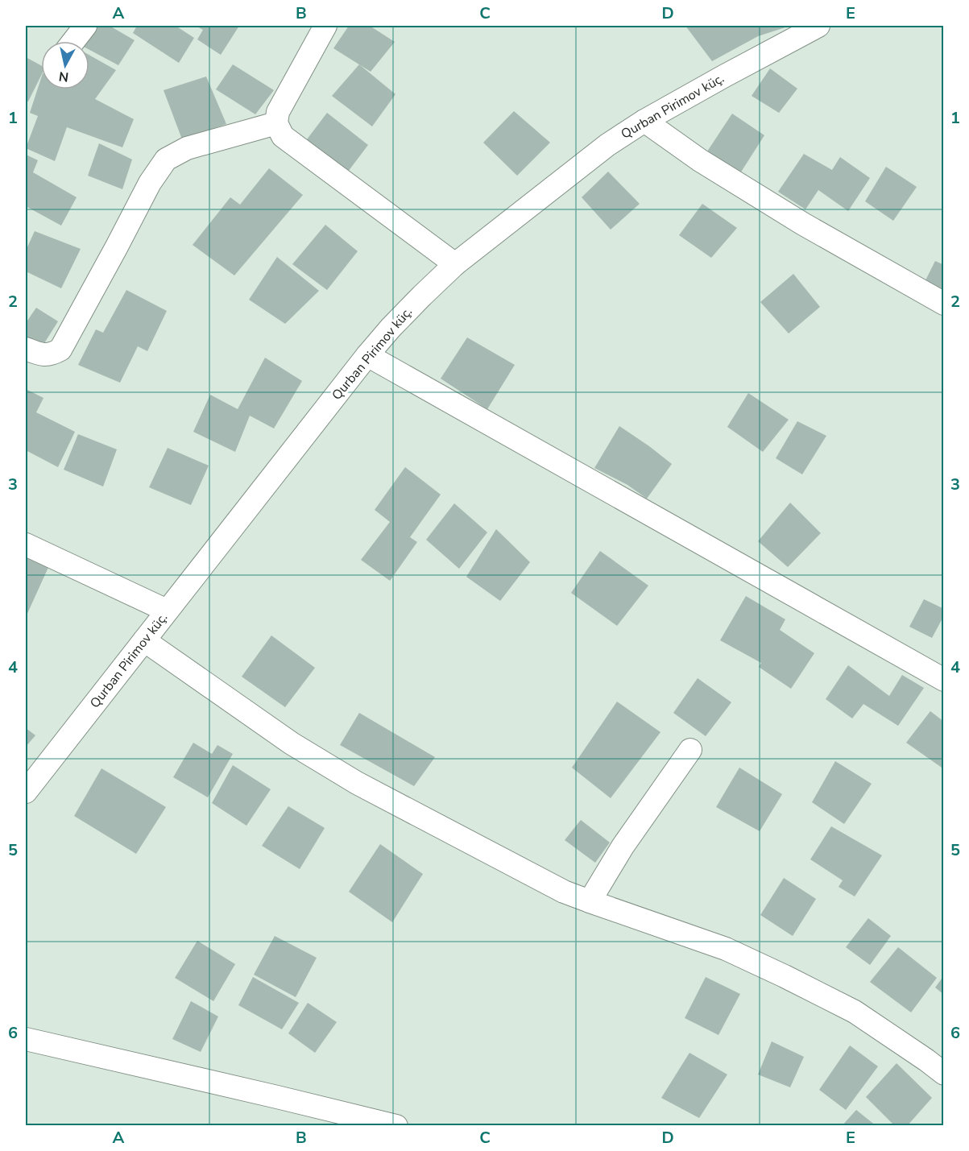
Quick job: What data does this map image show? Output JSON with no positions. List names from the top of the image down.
{
  "streets": {
    "street": ["Qurban Pirimov küç."]
  },
  "north": "bottom",
  "grid": {
    "columns": [
      "A",
      "B",
      "C",
      "D",
      "E"
    ],
    "rows": [
      "1",
      "2",
      "3",
      "4",
      "5",
      "6"
    ]
  }
}
